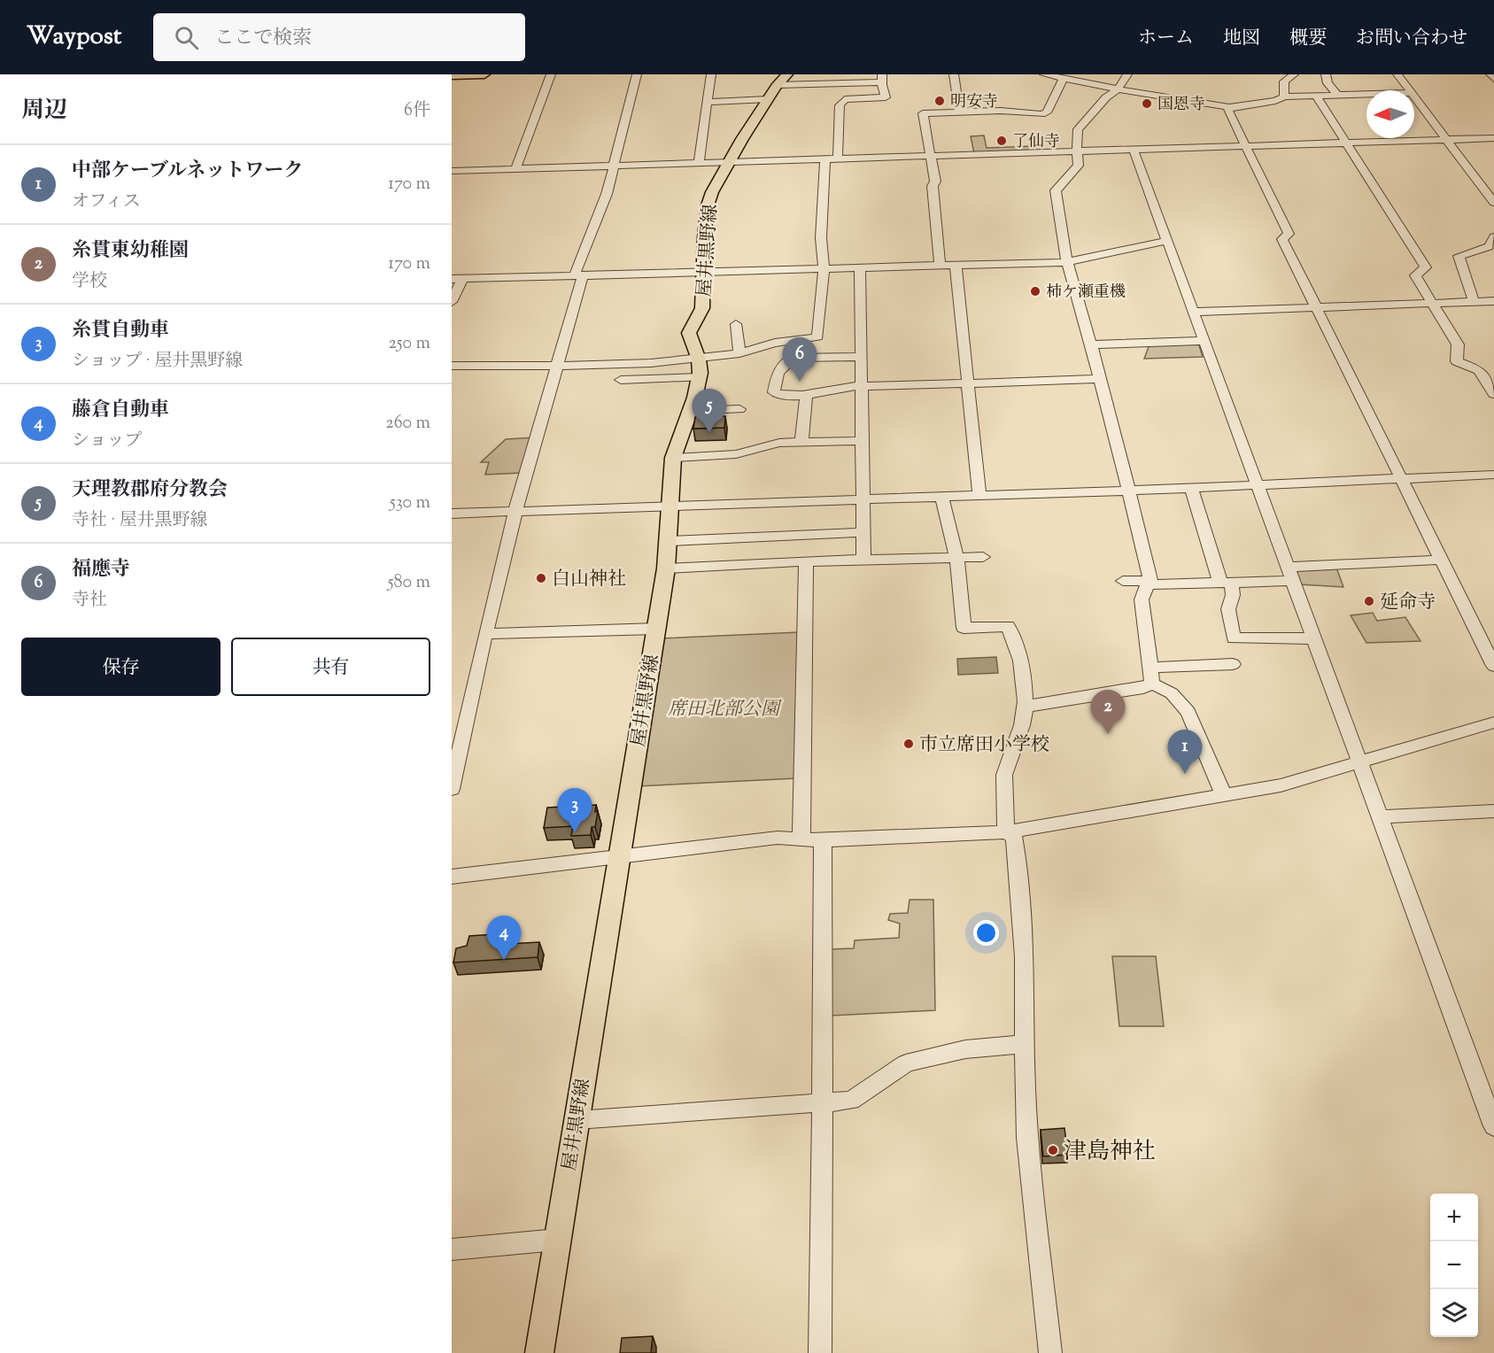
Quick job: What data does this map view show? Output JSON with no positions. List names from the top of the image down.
{
  "streets": {
    "main road": ["屋井黒野線"]
  },
  "parks": ["席田北部公園"],
  "places": [
    "明安寺",
    "国恩寺",
    "了仙寺",
    "柿ケ瀬重機",
    "白山神社",
    "延命寺",
    "市立席田小学校",
    "津島神社"
  ],
  "north": "left",
  "page": {
    "header": "Waypost",
    "search": "ここで検索",
    "nav": [
      "ホーム",
      "地図",
      "概要",
      "お問い合わせ"
    ],
    "heading": ["周辺", "6件"],
    "list": [
      {
        "mark": "1",
        "name": "中部ケーブルネットワーク",
        "note": "オフィス",
        "value": "170 m"
      },
      {
        "mark": "2",
        "name": "糸貫東幼稚園",
        "note": "学校",
        "value": "170 m"
      },
      {
        "mark": "3",
        "name": "糸貫自動車",
        "note": "ショップ · 屋井黒野線",
        "value": "250 m"
      },
      {
        "mark": "4",
        "name": "藤倉自動車",
        "note": "ショップ",
        "value": "260 m"
      },
      {
        "mark": "5",
        "name": "天理教郡府分教会",
        "note": "寺社 · 屋井黒野線",
        "value": "530 m"
      },
      {
        "mark": "6",
        "name": "福應寺",
        "note": "寺社",
        "value": "580 m"
      }
    ],
    "pins": [
      "6",
      "5",
      "2",
      "1",
      "3",
      "4"
    ],
    "buttons": ["保存", "共有"],
    "map_buttons": ["+", "−"]
  }
}
